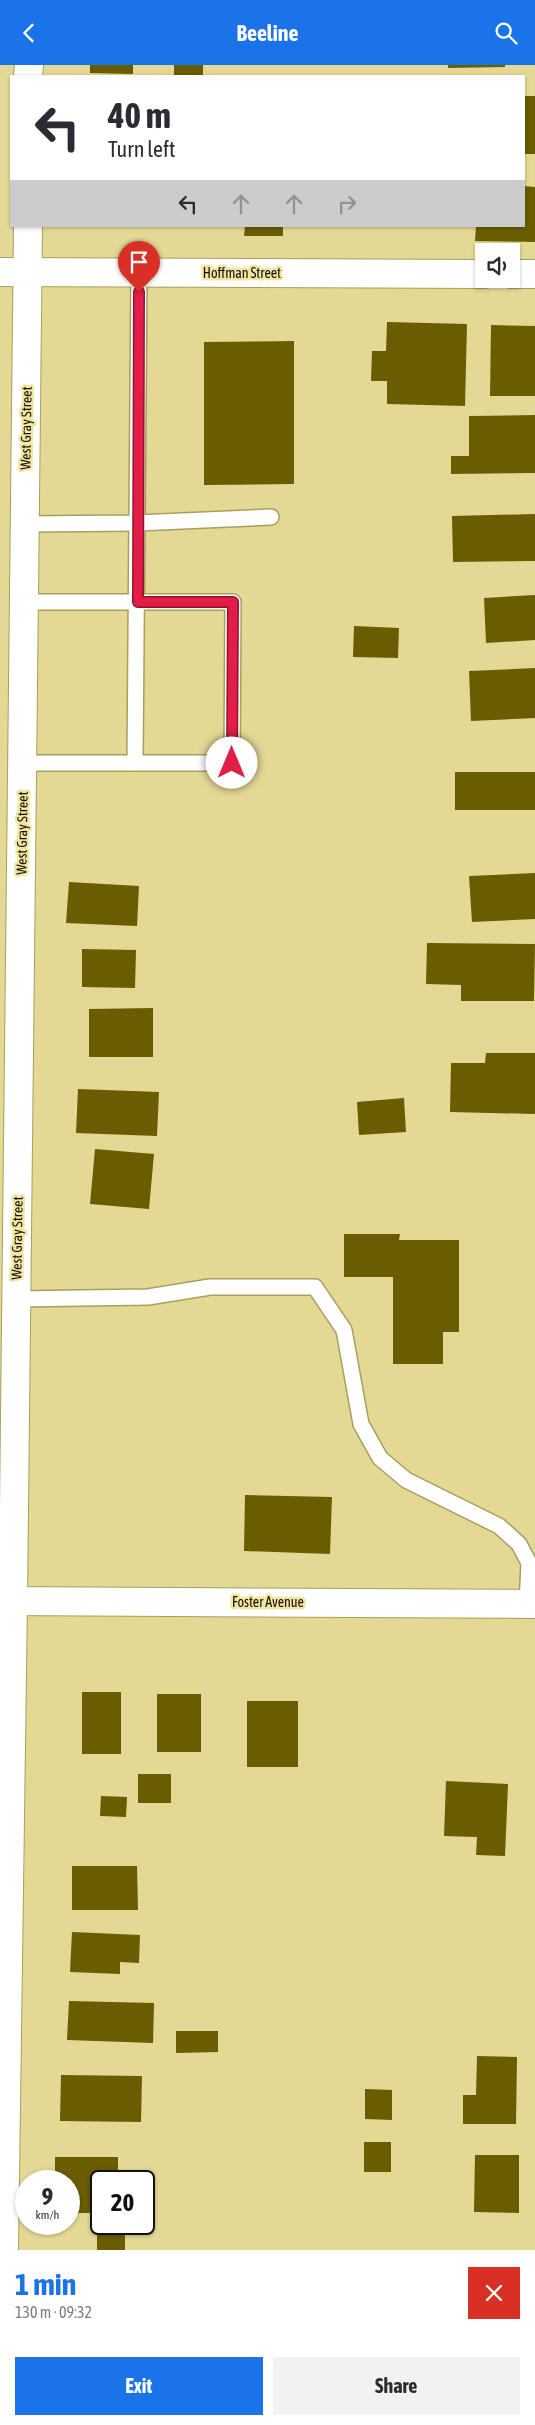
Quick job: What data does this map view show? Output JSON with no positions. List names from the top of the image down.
{
  "streets": {
    "street": ["Hoffman Street", "West Gray Street", "Foster Avenue"]
  },
  "crossings": [
    ["Hoffman Street", "West Gray Street"],
    ["West Gray Street", "Foster Avenue"]
  ],
  "page": {
    "header": "Beeline",
    "turn": ["40 m", "Turn left"],
    "speed": "9 km/h",
    "limit": "20",
    "heading": ["1 min", "130 m · 09:32"],
    "buttons": ["Exit", "Share"]
  }
}
